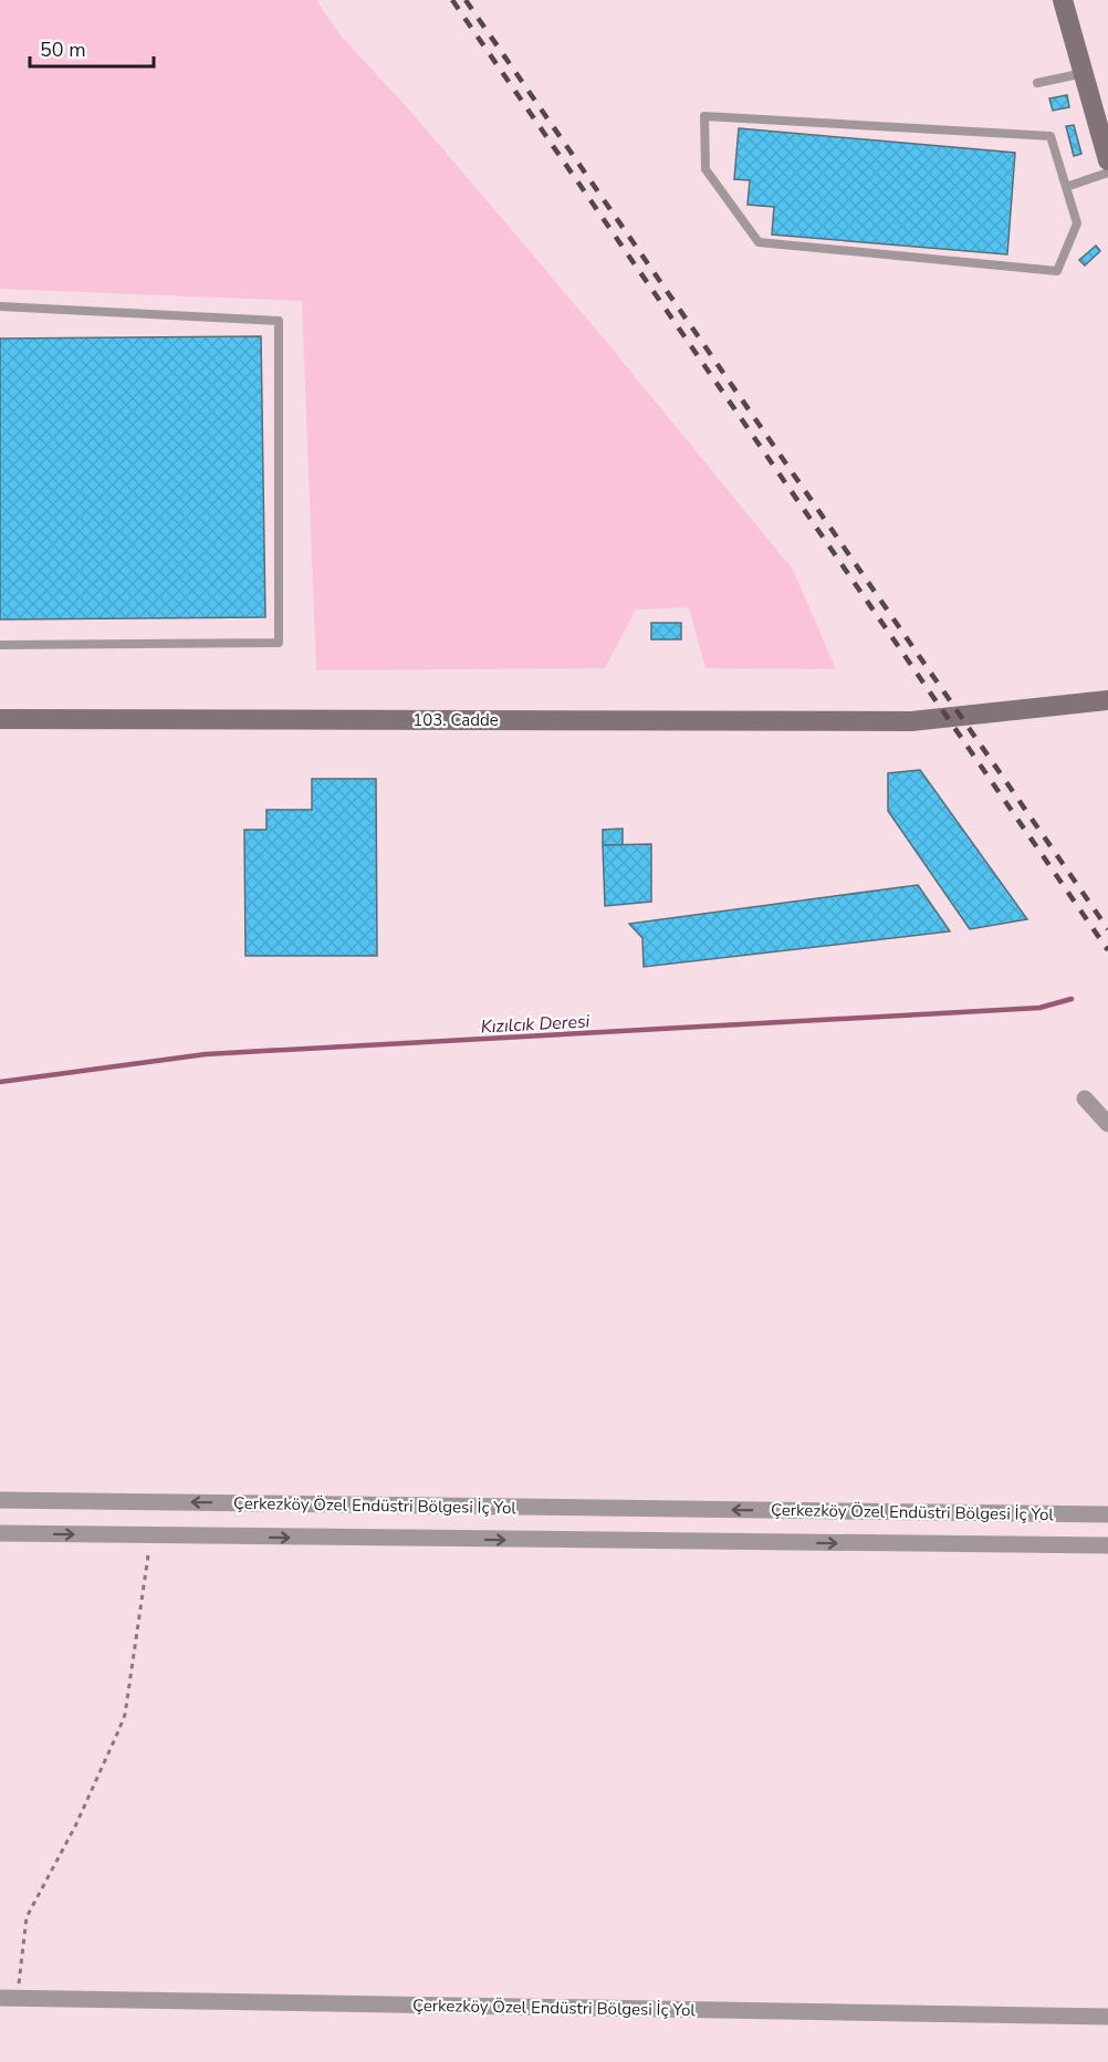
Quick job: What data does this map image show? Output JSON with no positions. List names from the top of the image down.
{
  "streets": {
    "street": ["103. Cadde", "Çerkezköy Özel Endüstri Bölgesi İç Yol"]
  },
  "water": ["Kızılcık Deresi"],
  "scale_bar": "50 m"
}
